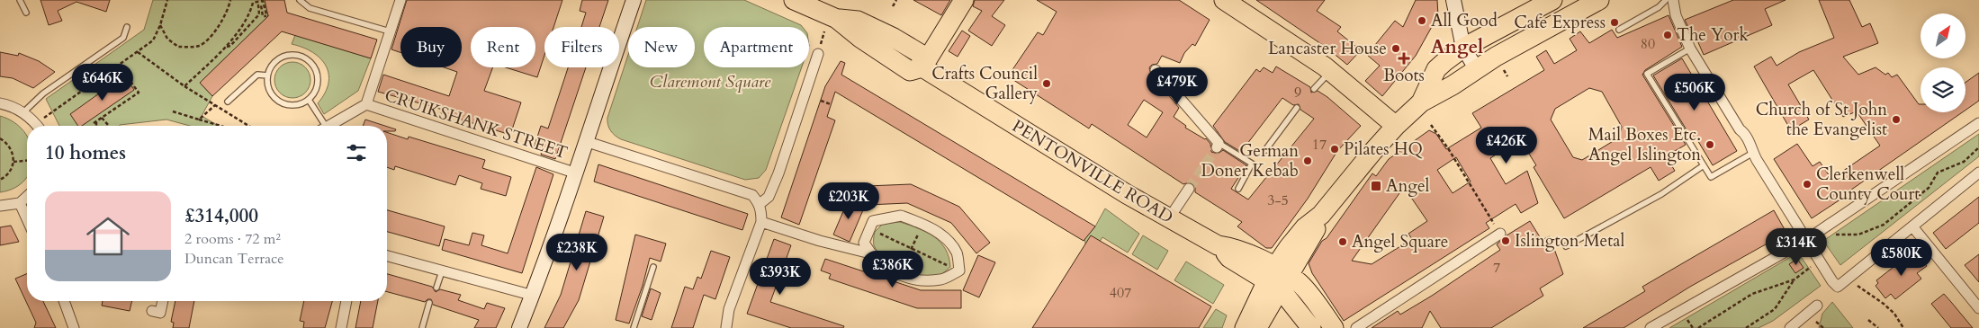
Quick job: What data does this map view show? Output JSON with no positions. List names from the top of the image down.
{
  "streets": {
    "highway": ["PENTONVILLE ROAD"],
    "street": ["CRUIKSHANK STREET"]
  },
  "districts": ["Angel"],
  "parks": ["Claremont Square"],
  "places": {
    "other": [
      "All Good",
      "Cafe Express",
      "The York",
      "Lancaster House",
      "Crafts Council Gallery",
      "Church of St John the Evangelist",
      "Mail Boxes Etc. Angel Islington",
      "Pilates HQ",
      "German Doner Kebab",
      "Clerkenwell County Court",
      "Islington Metal",
      "Angel Square"
    ],
    "health": ["Boots"],
    "transit": ["Angel"]
  },
  "house_numbers": [
    "80",
    "9",
    "17",
    "3-5",
    "7",
    "407"
  ],
  "north": "top right",
  "page": {
    "chip": [
      "Buy",
      "Rent",
      "Filters",
      "New",
      "Apartment"
    ],
    "price": [
      "£646K",
      "£479K",
      "£506K",
      "£426K",
      "£203K",
      "£314K",
      "£238K",
      "£580K",
      "£386K",
      "£393K"
    ],
    "heading": "10 homes",
    "list": [
      {
        "name": "£314,000",
        "note": "2 rooms · 72 m² · Duncan Terrace"
      }
    ]
  }
}
